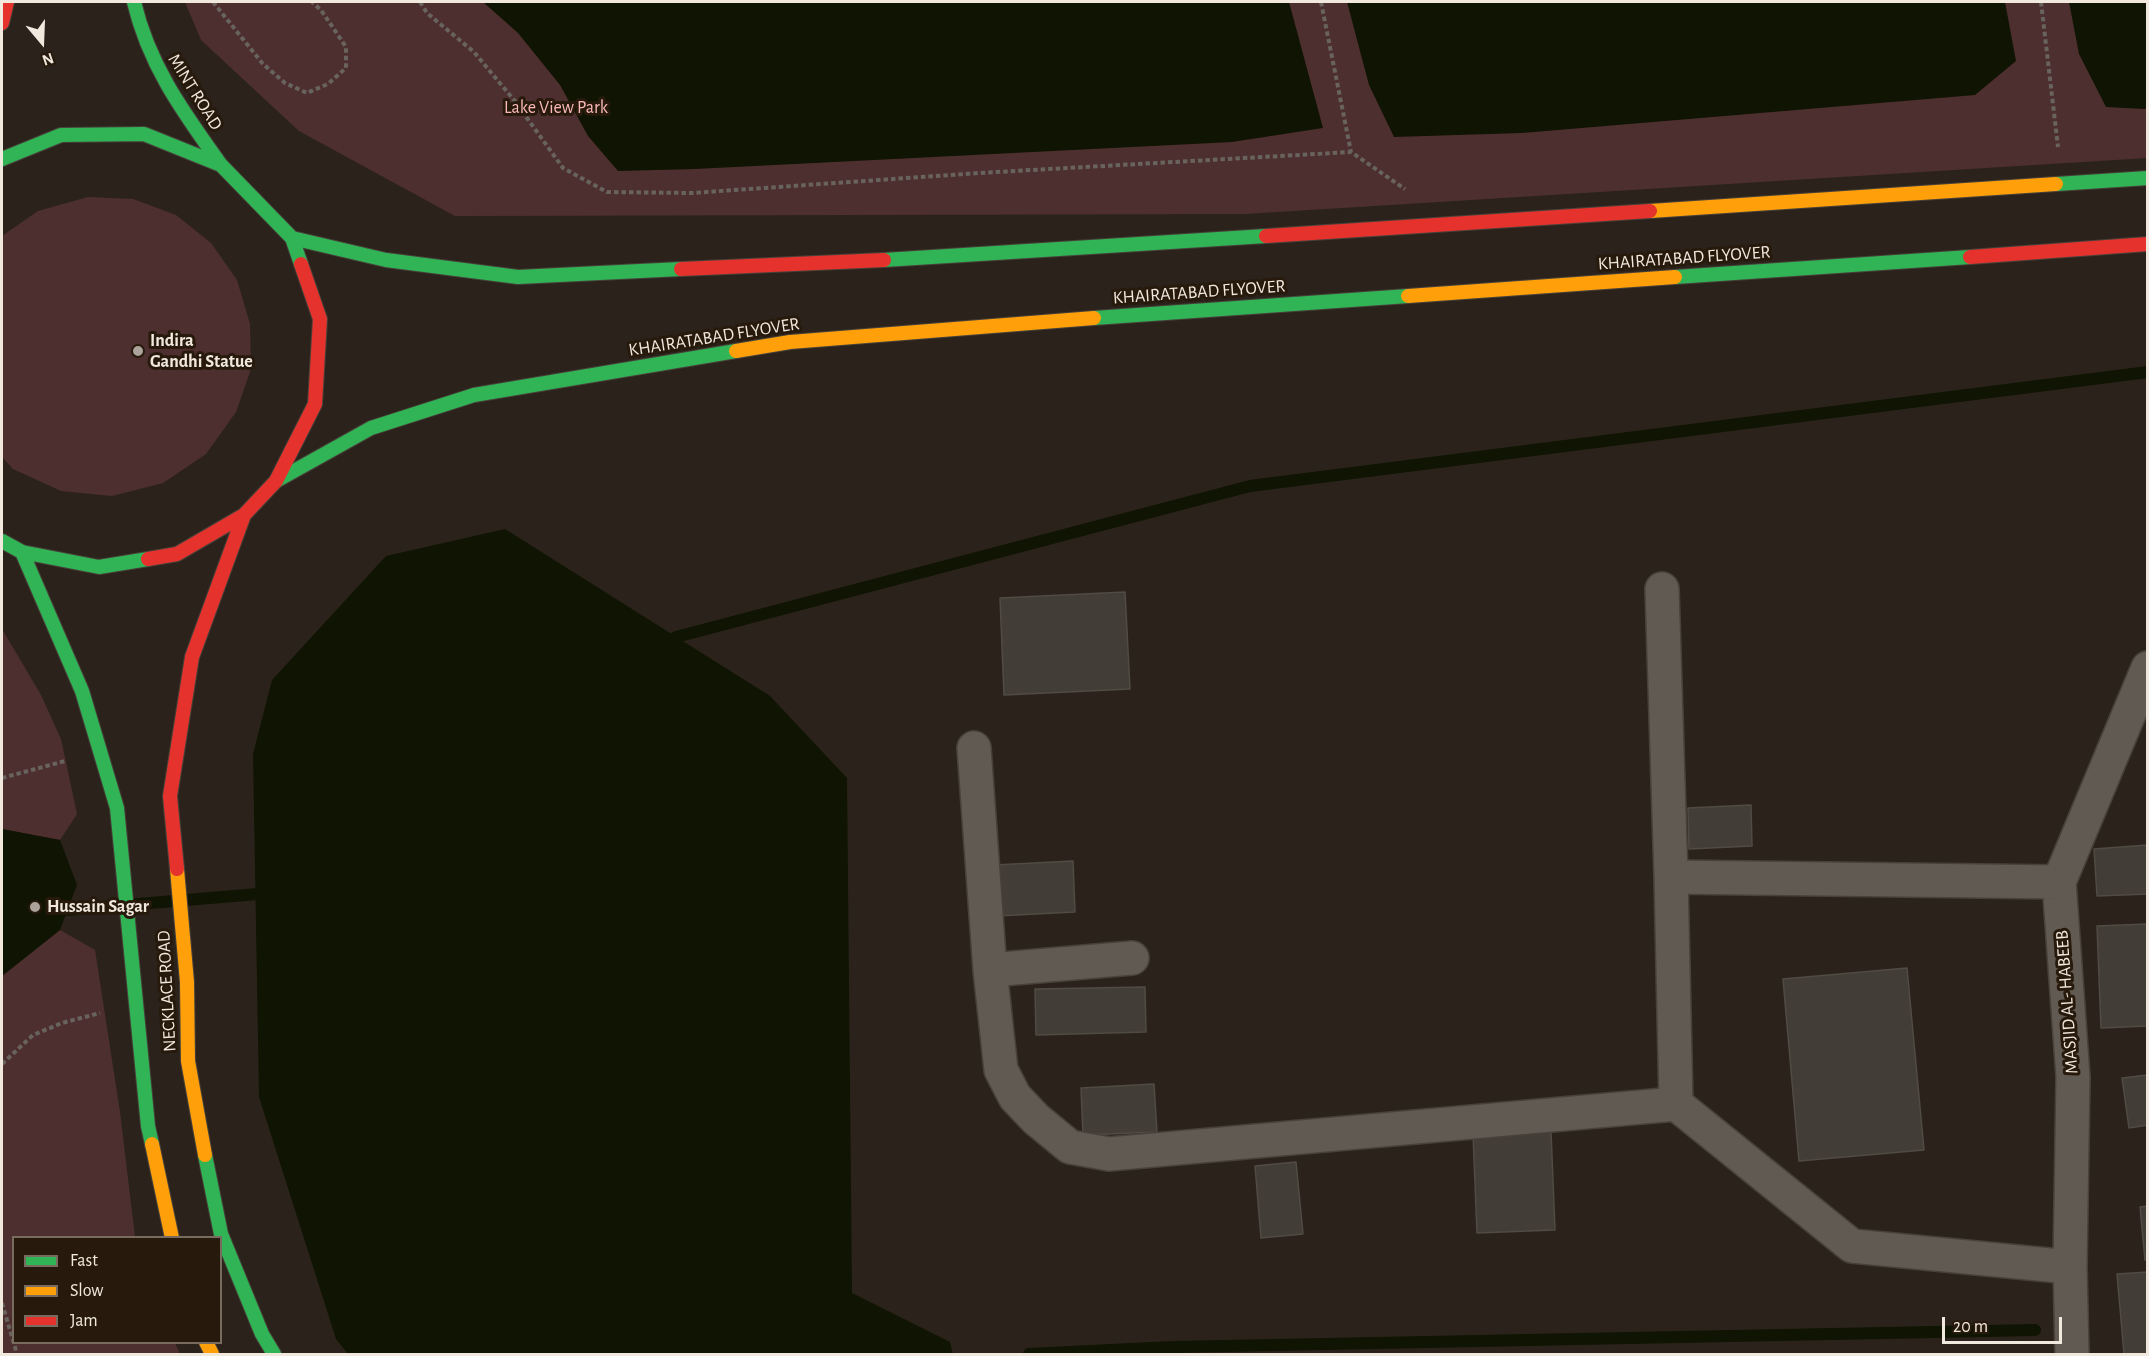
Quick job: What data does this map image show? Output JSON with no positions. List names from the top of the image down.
{
  "streets": {
    "main road": ["MINT ROAD", "KHAIRATABAD FLYOVER", "NECKLACE ROAD"],
    "street": ["MASJID AL- HABEEB"]
  },
  "parks": ["Lake View Park"],
  "places": ["Indira Gandhi Statue", "Hussain Sagar"],
  "legend": ["Fast", "Slow", "Jam"],
  "scale_bar": "20 m",
  "north": "bottom"
}
